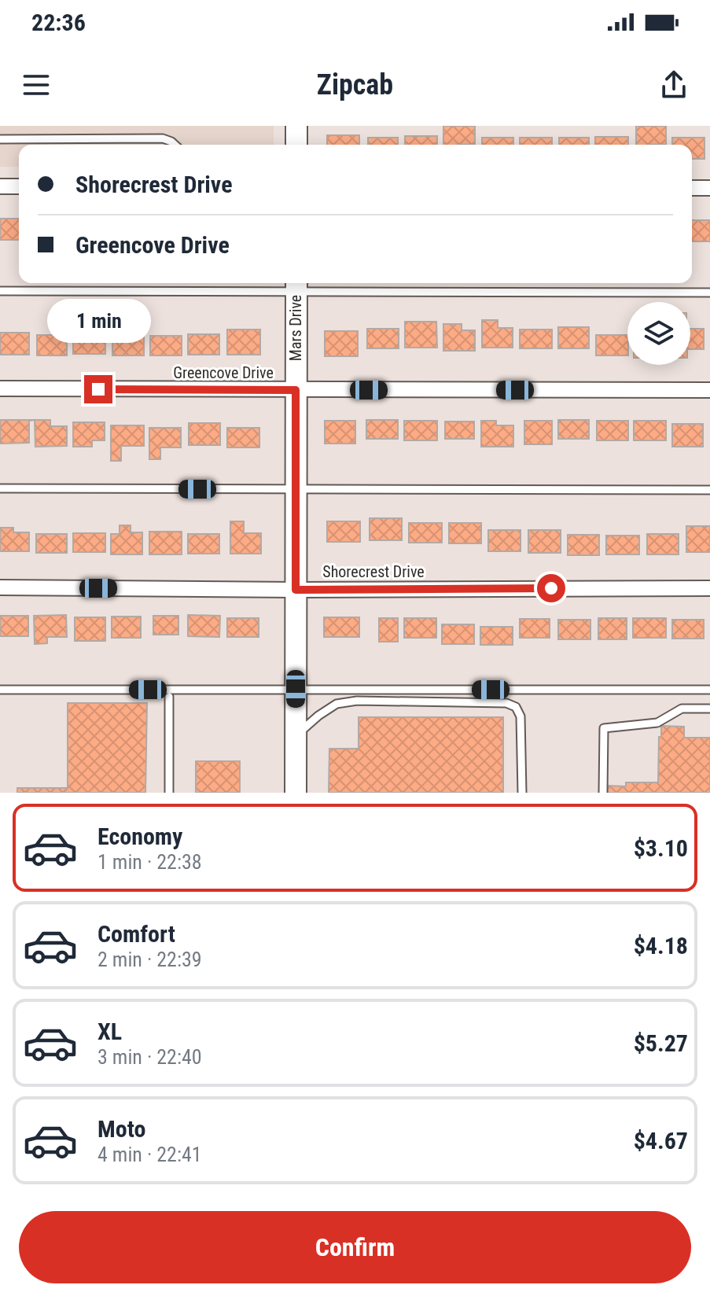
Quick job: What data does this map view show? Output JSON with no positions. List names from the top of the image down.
{
  "streets": {
    "street": ["Mars Drive", "Greencove Drive", "Shorecrest Drive"]
  },
  "crossings": [
    ["Mars Drive", "Greencove Drive"],
    ["Mars Drive", "Shorecrest Drive"]
  ],
  "page": {
    "status": "22:36",
    "header": "Zipcab",
    "banner": ["Shorecrest Drive", "Greencove Drive"],
    "bubble": "1 min",
    "list": [
      {
        "name": "Economy",
        "note": "1 min · 22:38",
        "value": "$3.10"
      },
      {
        "name": "Comfort",
        "note": "2 min · 22:39",
        "value": "$4.18"
      },
      {
        "name": "XL",
        "note": "3 min · 22:40",
        "value": "$5.27"
      },
      {
        "name": "Moto",
        "note": "4 min · 22:41",
        "value": "$4.67"
      }
    ],
    "buttons": "Confirm"
  }
}
